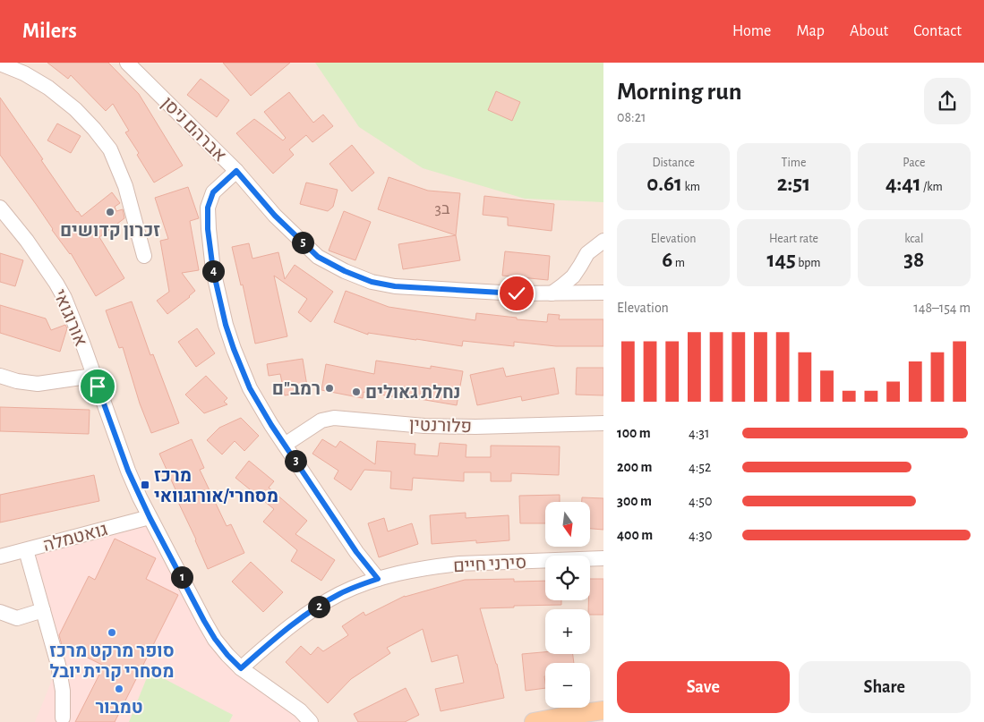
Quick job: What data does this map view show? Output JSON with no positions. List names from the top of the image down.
{
  "streets": {
    "street": [
      "אברהם ניסן",
      "אורוגואי",
      "פלורנטין",
      "גואטמלה",
      "סירני חיים"
    ]
  },
  "crossings": [
    ["אברהם ניסן", "פלורנטין"],
    ["אברהם ניסן", "סירני חיים"],
    ["אורוגואי", "גואטמלה"],
    ["אורוגואי", "סירני חיים"]
  ],
  "places": {
    "other": [
      "זכרון קדושים",
      "רמב\"ם",
      "נחלת גאולים",
      "סופר מרקט מרכז מסחרי קרית יובל",
      "טמבור"
    ],
    "transit": ["מרכז מסחרי/אורוגוואי"]
  },
  "house_numbers": ["3ב"],
  "north": "bottom",
  "page": {
    "header": "Milers",
    "nav": [
      "Home",
      "Map",
      "About",
      "Contact"
    ],
    "heading": ["Morning run", "08:21"],
    "stats": [
      ["Distance", "0.61 km"],
      ["Time", "2:51"],
      ["Pace", "4:41 /km"],
      ["Elevation", "6 m"],
      ["Heart rate", "145 bpm"],
      ["kcal", "38"]
    ],
    "pins": [
      "5",
      "4",
      "3",
      "1",
      "2"
    ],
    "chart": ["Elevation", "148–154 m"],
    "list": [
      {
        "name": "100 m",
        "note": "4:31"
      },
      {
        "name": "200 m",
        "note": "4:52"
      },
      {
        "name": "300 m",
        "note": "4:50"
      },
      {
        "name": "400 m",
        "note": "4:30"
      }
    ],
    "map_buttons": ["+", "−"],
    "buttons": ["Save", "Share"]
  }
}
